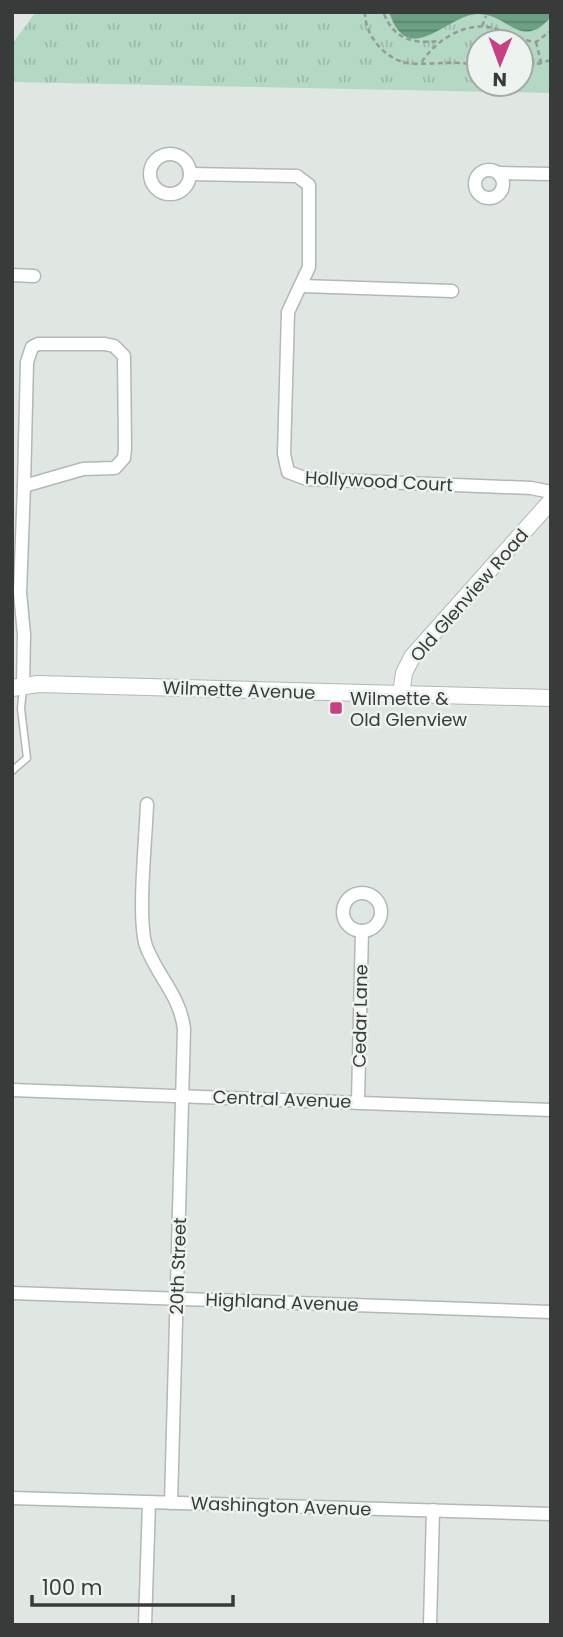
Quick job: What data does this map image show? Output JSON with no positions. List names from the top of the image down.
{
  "streets": {
    "street": [
      "Hollywood Court",
      "Old Glenview Road",
      "Wilmette Avenue",
      "Cedar Lane",
      "Central Avenue",
      "20th Street",
      "Highland Avenue",
      "Washington Avenue"
    ]
  },
  "crossings": [
    ["Old Glenview Road", "Wilmette Avenue"],
    ["Cedar Lane", "Central Avenue"],
    ["Central Avenue", "20th Street"],
    ["20th Street", "Highland Avenue"],
    ["20th Street", "Washington Avenue"]
  ],
  "places": {
    "transit": ["Wilmette & Old Glenview"]
  },
  "scale_bar": "100 m",
  "north": "bottom"
}
